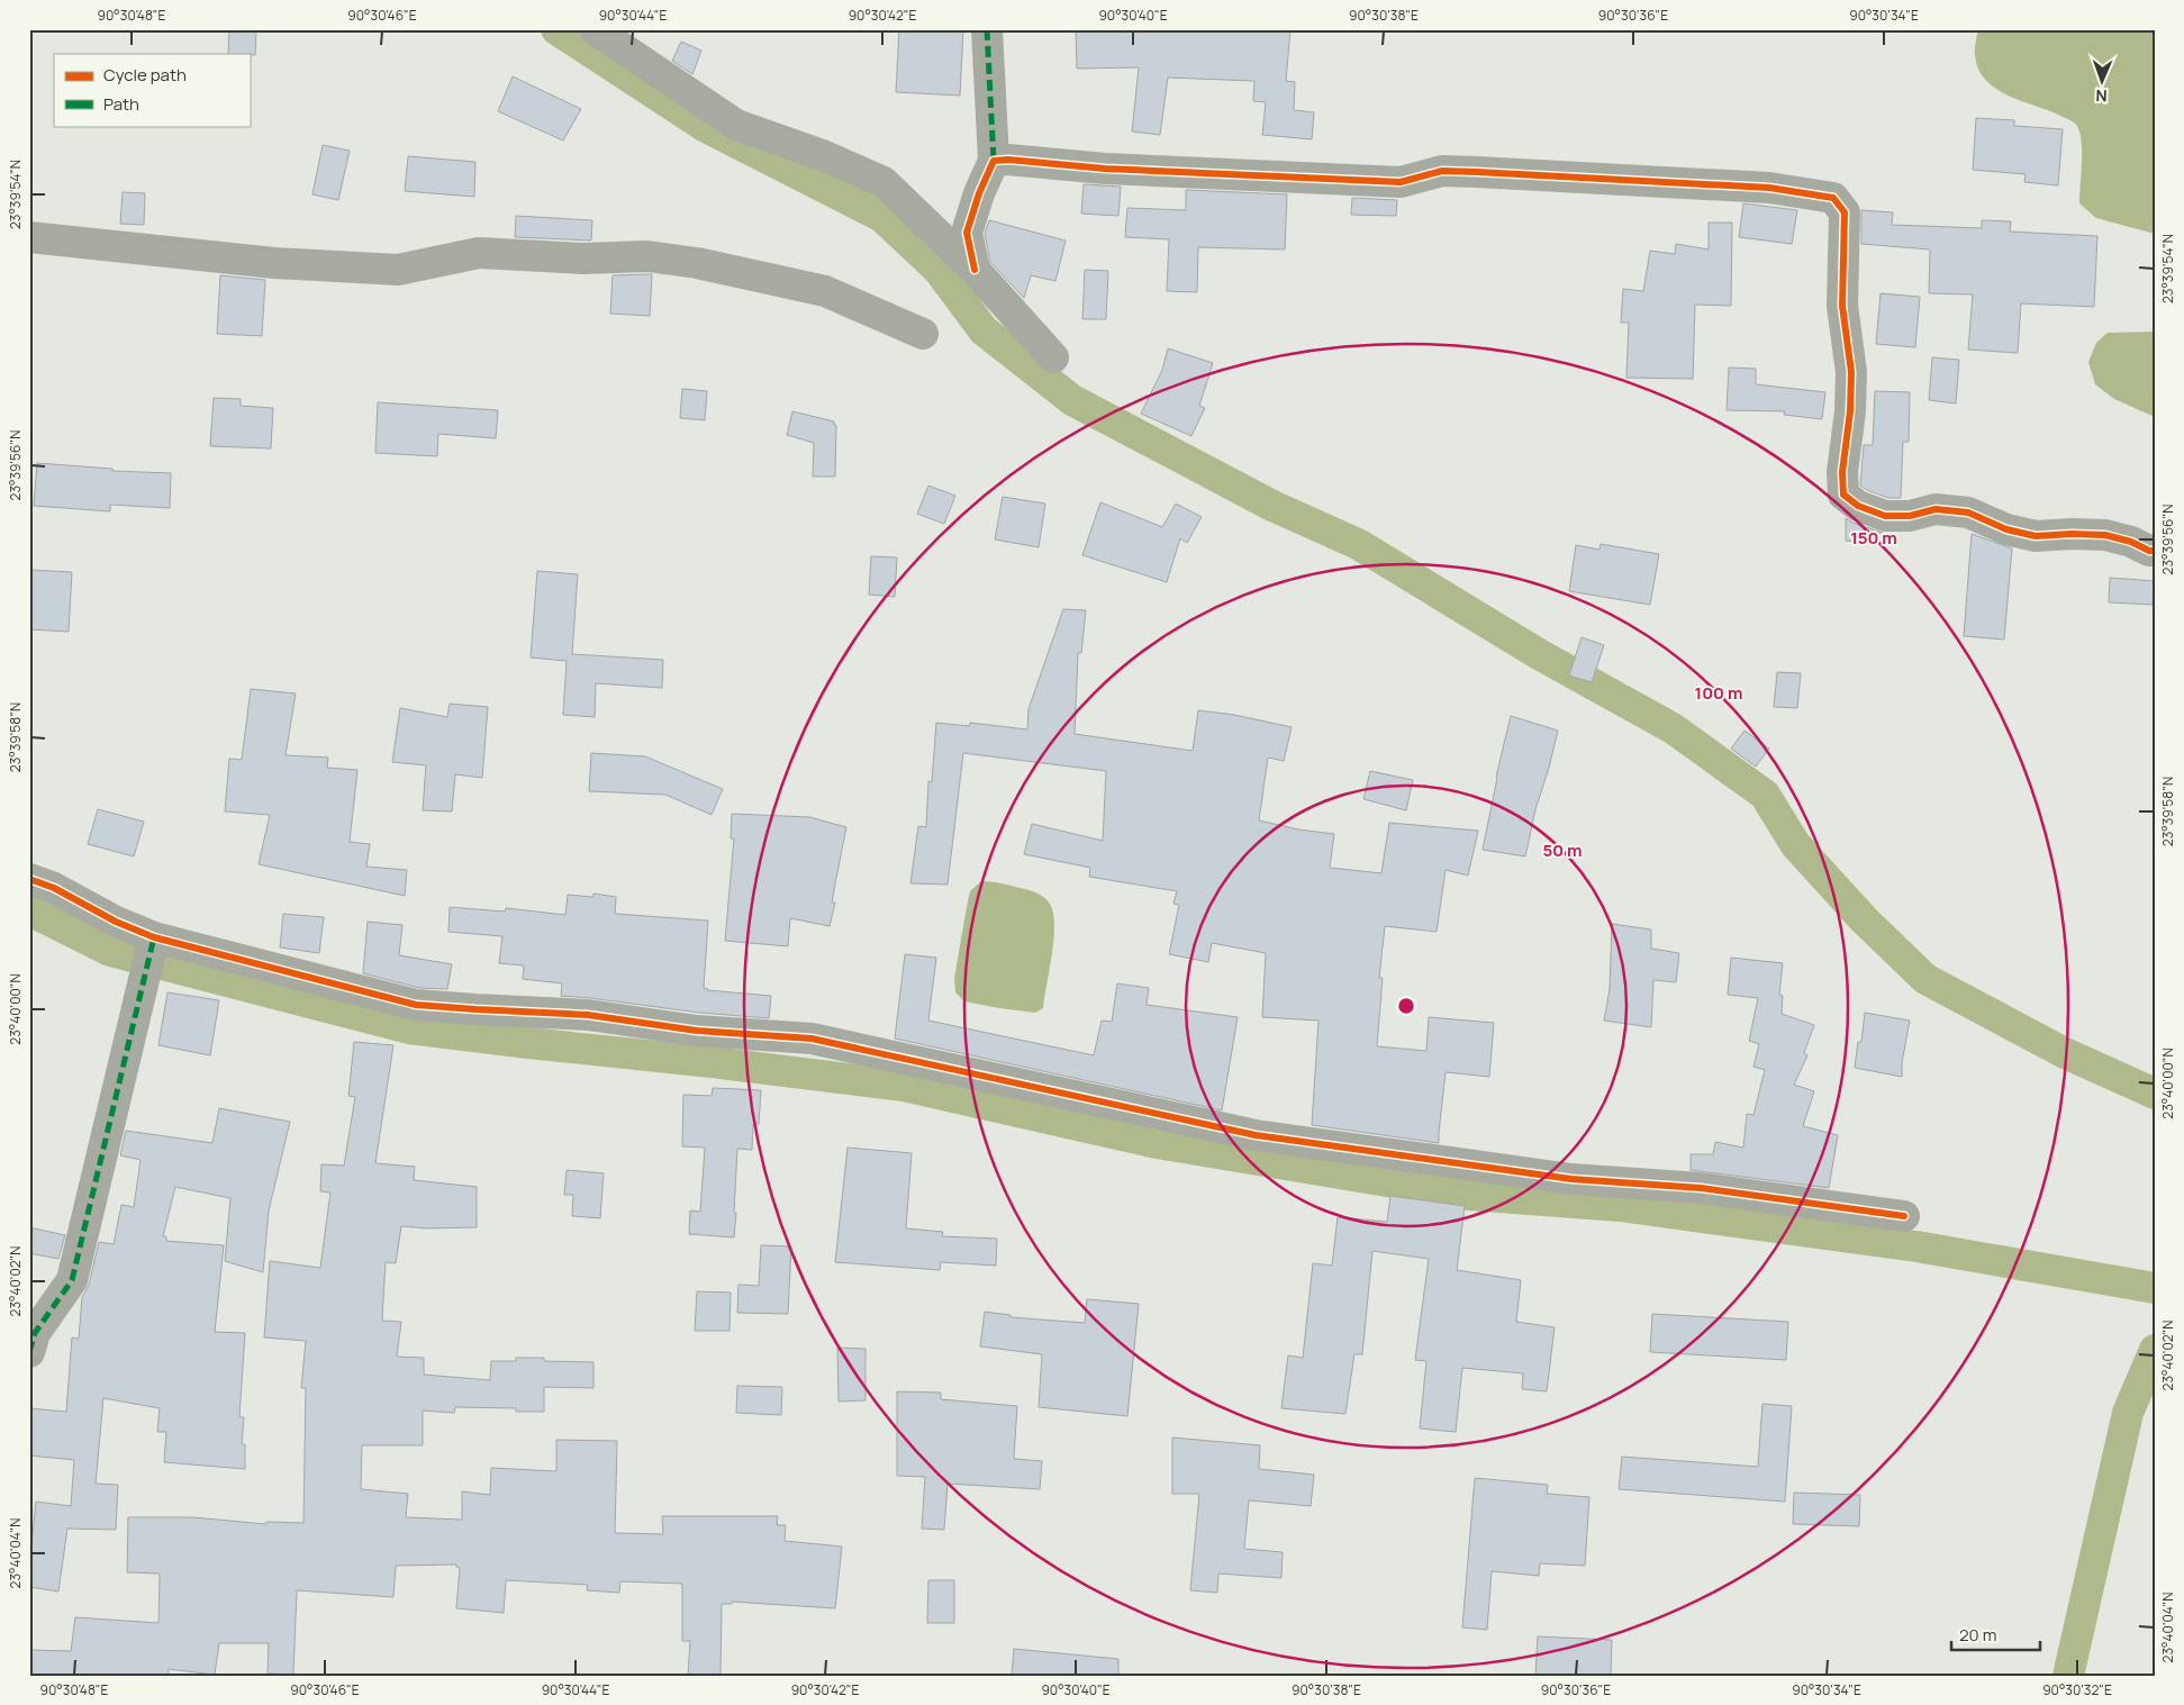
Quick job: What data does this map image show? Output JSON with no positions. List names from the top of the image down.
{
  "legend": ["Cycle path", "Path"],
  "scale_bar": "20 m",
  "north": "bottom",
  "coordinates": [
    "90°30'48\"E",
    "90°30'46\"E",
    "90°30'44\"E",
    "90°30'42\"E",
    "90°30'40\"E",
    "90°30'38\"E",
    "90°30'36\"E",
    "90°30'34\"E",
    "23°39'54\"N",
    "23°39'56\"N",
    "23°39'58\"N",
    "23°40'00\"N",
    "23°40'02\"N",
    "23°40'04\"N",
    "90°30'32\"E"
  ],
  "rings": ["150 m", "100 m", "50 m"]
}
